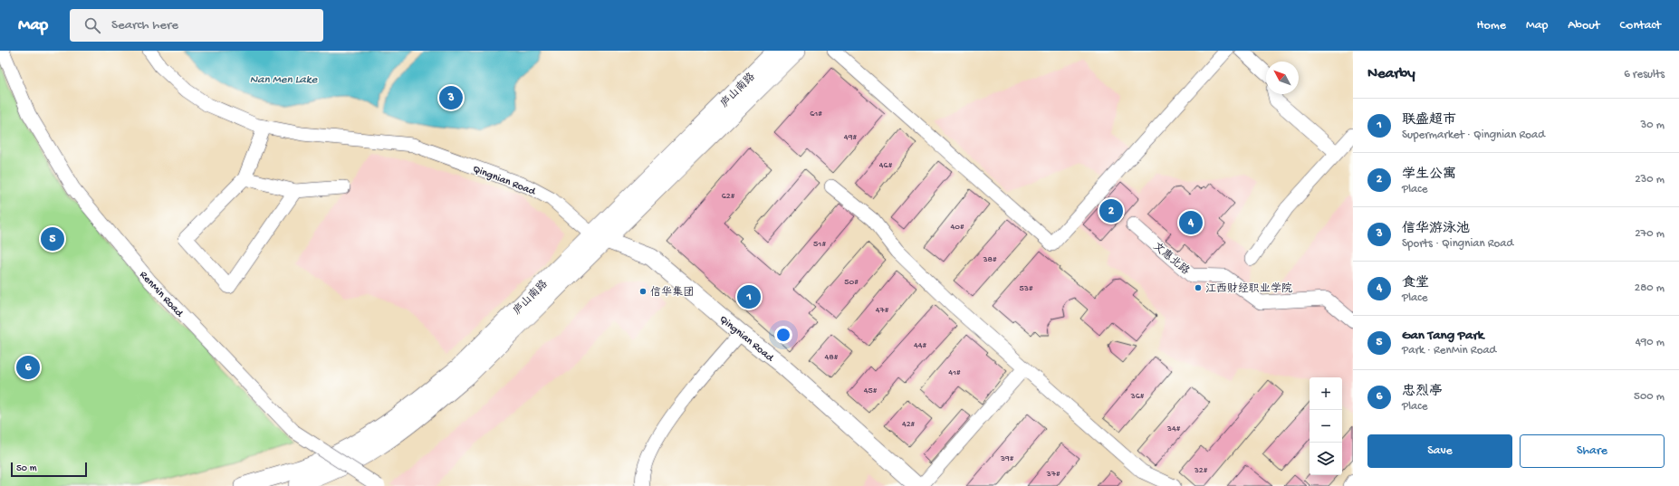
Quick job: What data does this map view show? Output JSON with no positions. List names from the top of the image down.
{
  "streets": {
    "main road": ["庐山南路", "Qingnian Road"],
    "street": ["文惠北路", "RenMin Road"]
  },
  "crossings": [
    ["庐山南路", "Qingnian Road"]
  ],
  "water": ["Nan Men Lake"],
  "places": ["江西财经职业学院", "信华集团"],
  "house_numbers": [
    "61#",
    "49#",
    "46#",
    "62#",
    "40#",
    "51#",
    "38#",
    "50#",
    "53#",
    "47#",
    "44#",
    "48#",
    "41#",
    "45#",
    "36#",
    "42#",
    "34#",
    "39#",
    "32#",
    "37#"
  ],
  "scale_bar": "50 m",
  "north": "top left",
  "page": {
    "header": "Map",
    "search": "Search here",
    "nav": [
      "Home",
      "Map",
      "About",
      "Contact"
    ],
    "heading": ["Nearby", "6 results"],
    "pins": [
      "3",
      "2",
      "4",
      "5",
      "1",
      "6"
    ],
    "list": [
      {
        "mark": "1",
        "name": "联盛超市",
        "note": "Supermarket · Qingnian Road",
        "value": "30 m"
      },
      {
        "mark": "2",
        "name": "学生公寓",
        "note": "Place",
        "value": "230 m"
      },
      {
        "mark": "3",
        "name": "信华游泳池",
        "note": "Sports · Qingnian Road",
        "value": "270 m"
      },
      {
        "mark": "4",
        "name": "食堂",
        "note": "Place",
        "value": "280 m"
      },
      {
        "mark": "5",
        "name": "Gan Tang Park",
        "note": "Park · RenMin Road",
        "value": "490 m"
      },
      {
        "mark": "6",
        "name": "忠烈亭",
        "note": "Place",
        "value": "500 m"
      }
    ],
    "map_buttons": ["+", "−"],
    "buttons": ["Save", "Share"],
    "scale": "50 m"
  }
}
